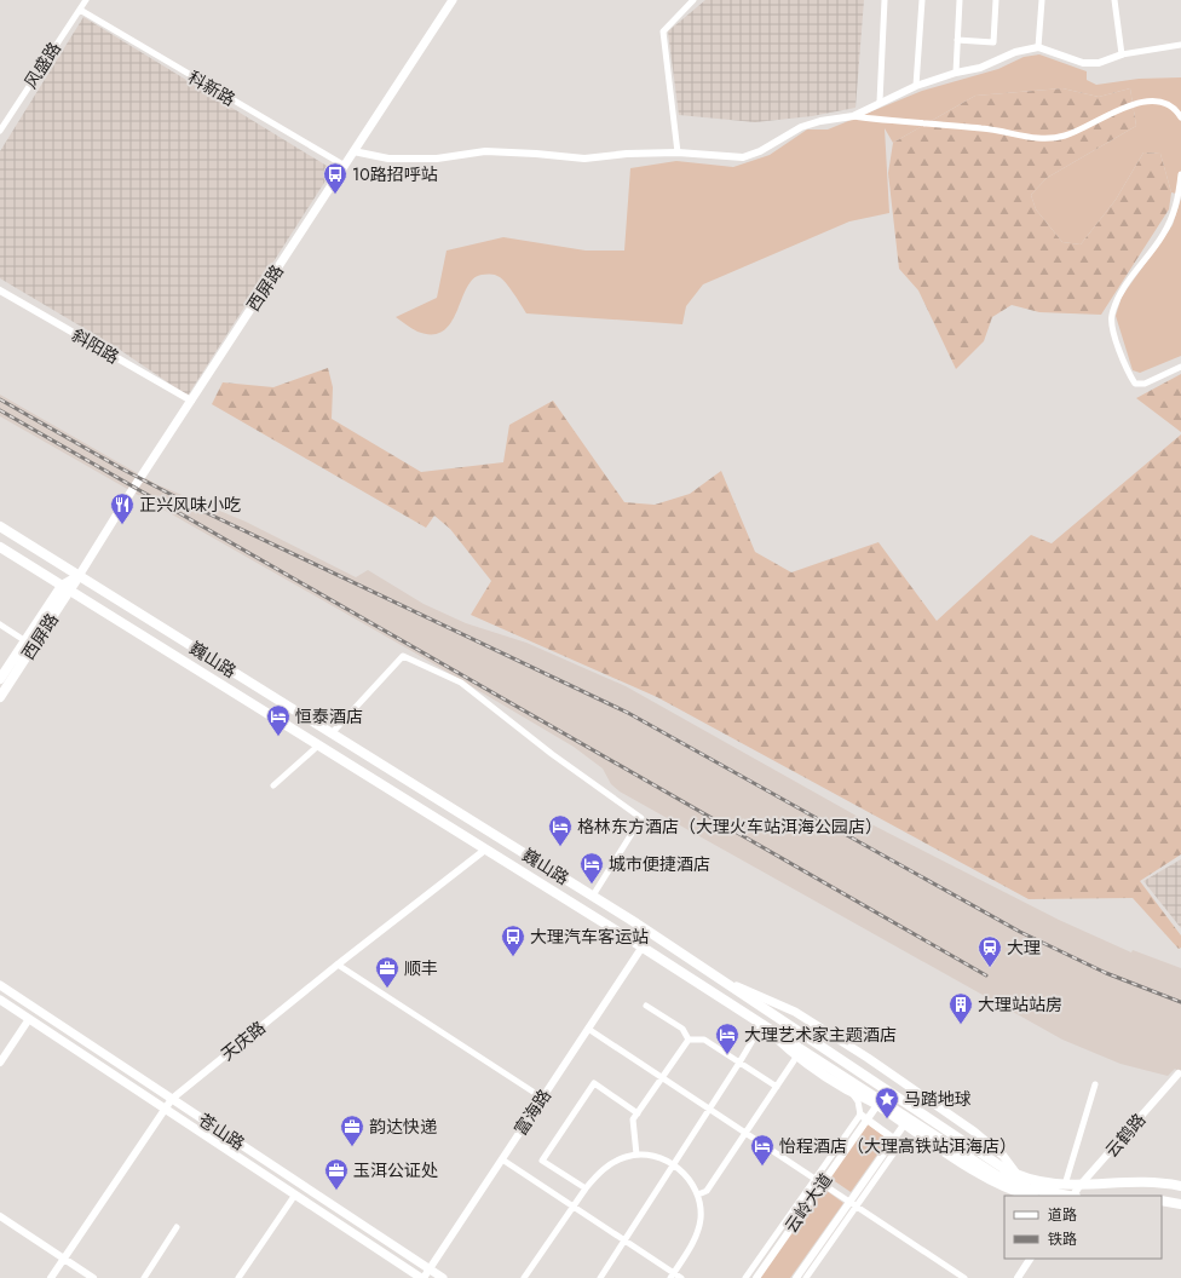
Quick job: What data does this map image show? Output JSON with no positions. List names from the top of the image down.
{
  "streets": {
    "main road": ["西屏路", "巍山路", "苍山路"],
    "street": [
      "风盛路",
      "科新路",
      "斜阳路",
      "天庆路",
      "富海路",
      "云鹤路",
      "云岭大道"
    ]
  },
  "crossings": [
    ["风盛路", "科新路"],
    ["科新路", "西屏路"],
    ["西屏路", "斜阳路"],
    ["西屏路", "巍山路"],
    ["巍山路", "天庆路"],
    ["巍山路", "富海路"],
    ["巍山路", "云鹤路"],
    ["天庆路", "苍山路"],
    ["富海路", "苍山路"]
  ],
  "places": {
    "bus stop": ["10路招呼站", "大理汽车客运站"],
    "restaurant": ["正兴风味小吃"],
    "hotel": [
      "恒泰酒店",
      "格林东方酒店（大理火车站洱海公园店）",
      "城市便捷酒店",
      "大理艺术家主题酒店",
      "怡程酒店（大理高铁站洱海店）"
    ],
    "station": ["大理"],
    "office": ["顺丰", "韵达快递", "玉洱公证处"],
    "building": ["大理站站房"],
    "place": ["马踏地球"]
  },
  "legend": ["道路", "铁路"]
}
